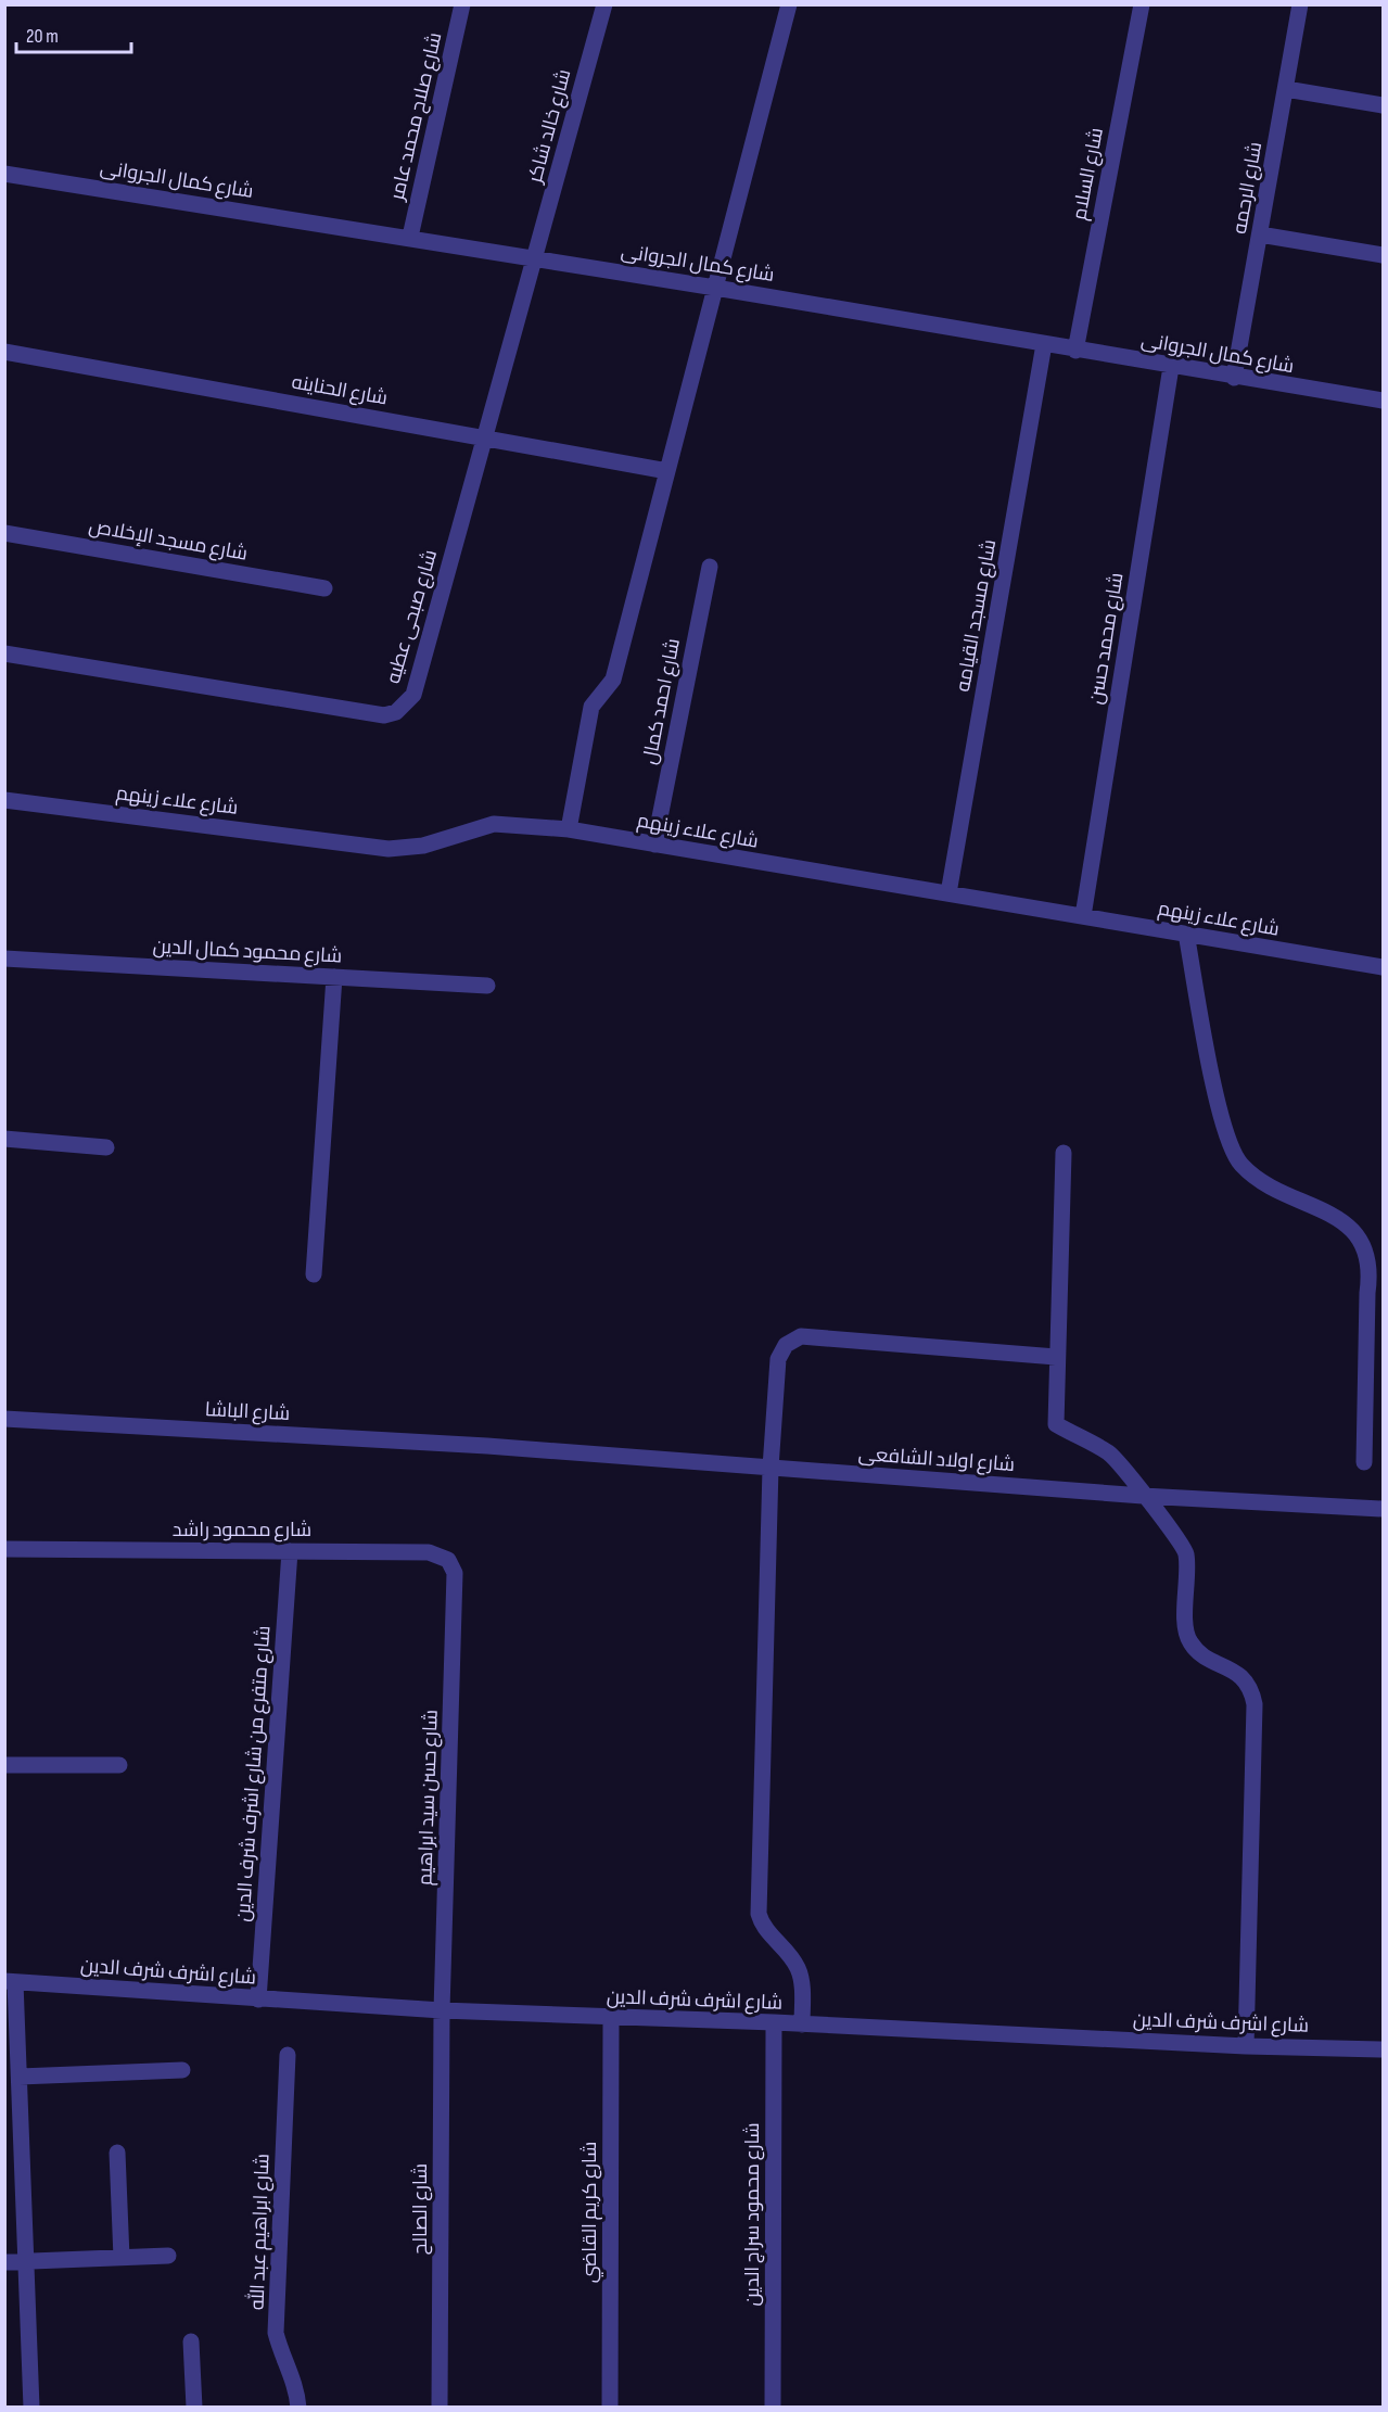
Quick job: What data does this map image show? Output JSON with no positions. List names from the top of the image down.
{
  "streets": {
    "street": [
      "شارع صلاح محمد عامر",
      "شارع خالد شاكر",
      "شارع السلام",
      "شارع كمال الجروانى",
      "شارع الرحمه",
      "شارع الحناينه",
      "شارع مسجد الإخلاص",
      "شارع مسجد القيامه",
      "شارع صبحى عطيه",
      "شارع محمد حسن",
      "شارع احمد كمال",
      "شارع علاء زينهم",
      "شارع محمود كمال الدين",
      "شارع الباشا",
      "شارع اولاد الشافعى",
      "شارع محمود راشد",
      "شارع متفرع من شارع اشرف شرف الدين",
      "شارع حسن سيد ابراهيم",
      "شارع اشرف شرف الدين",
      "شارع الصالح",
      "شارع كريم القاضي",
      "شارع محمود سراج الدين",
      "شارع ابراهيم عبد الله"
    ]
  },
  "crossings": [
    ["شارع صلاح محمد عامر", "شارع كمال الجروانى"],
    ["شارع خالد شاكر", "شارع كمال الجروانى"],
    ["شارع خالد شاكر", "شارع صبحى عطيه"],
    ["شارع السلام", "شارع كمال الجروانى"],
    ["شارع كمال الجروانى", "شارع الرحمه"],
    ["شارع كمال الجروانى", "شارع مسجد القيامه"],
    ["شارع كمال الجروانى", "شارع صبحى عطيه"],
    ["شارع كمال الجروانى", "شارع محمد حسن"],
    ["شارع الحناينه", "شارع صبحى عطيه"],
    ["شارع مسجد القيامه", "شارع علاء زينهم"],
    ["شارع محمد حسن", "شارع علاء زينهم"],
    ["شارع احمد كمال", "شارع علاء زينهم"],
    ["شارع الباشا", "شارع اولاد الشافعى"],
    ["شارع محمود راشد", "شارع متفرع من شارع اشرف شرف الدين"],
    ["شارع محمود راشد", "شارع حسن سيد ابراهيم"],
    ["شارع متفرع من شارع اشرف شرف الدين", "شارع اشرف شرف الدين"],
    ["شارع حسن سيد ابراهيم", "شارع اشرف شرف الدين"],
    ["شارع حسن سيد ابراهيم", "شارع الصالح"],
    ["شارع اشرف شرف الدين", "شارع الصالح"],
    ["شارع اشرف شرف الدين", "شارع كريم القاضي"],
    ["شارع اشرف شرف الدين", "شارع محمود سراج الدين"]
  ],
  "scale_bar": "20 m"
}
